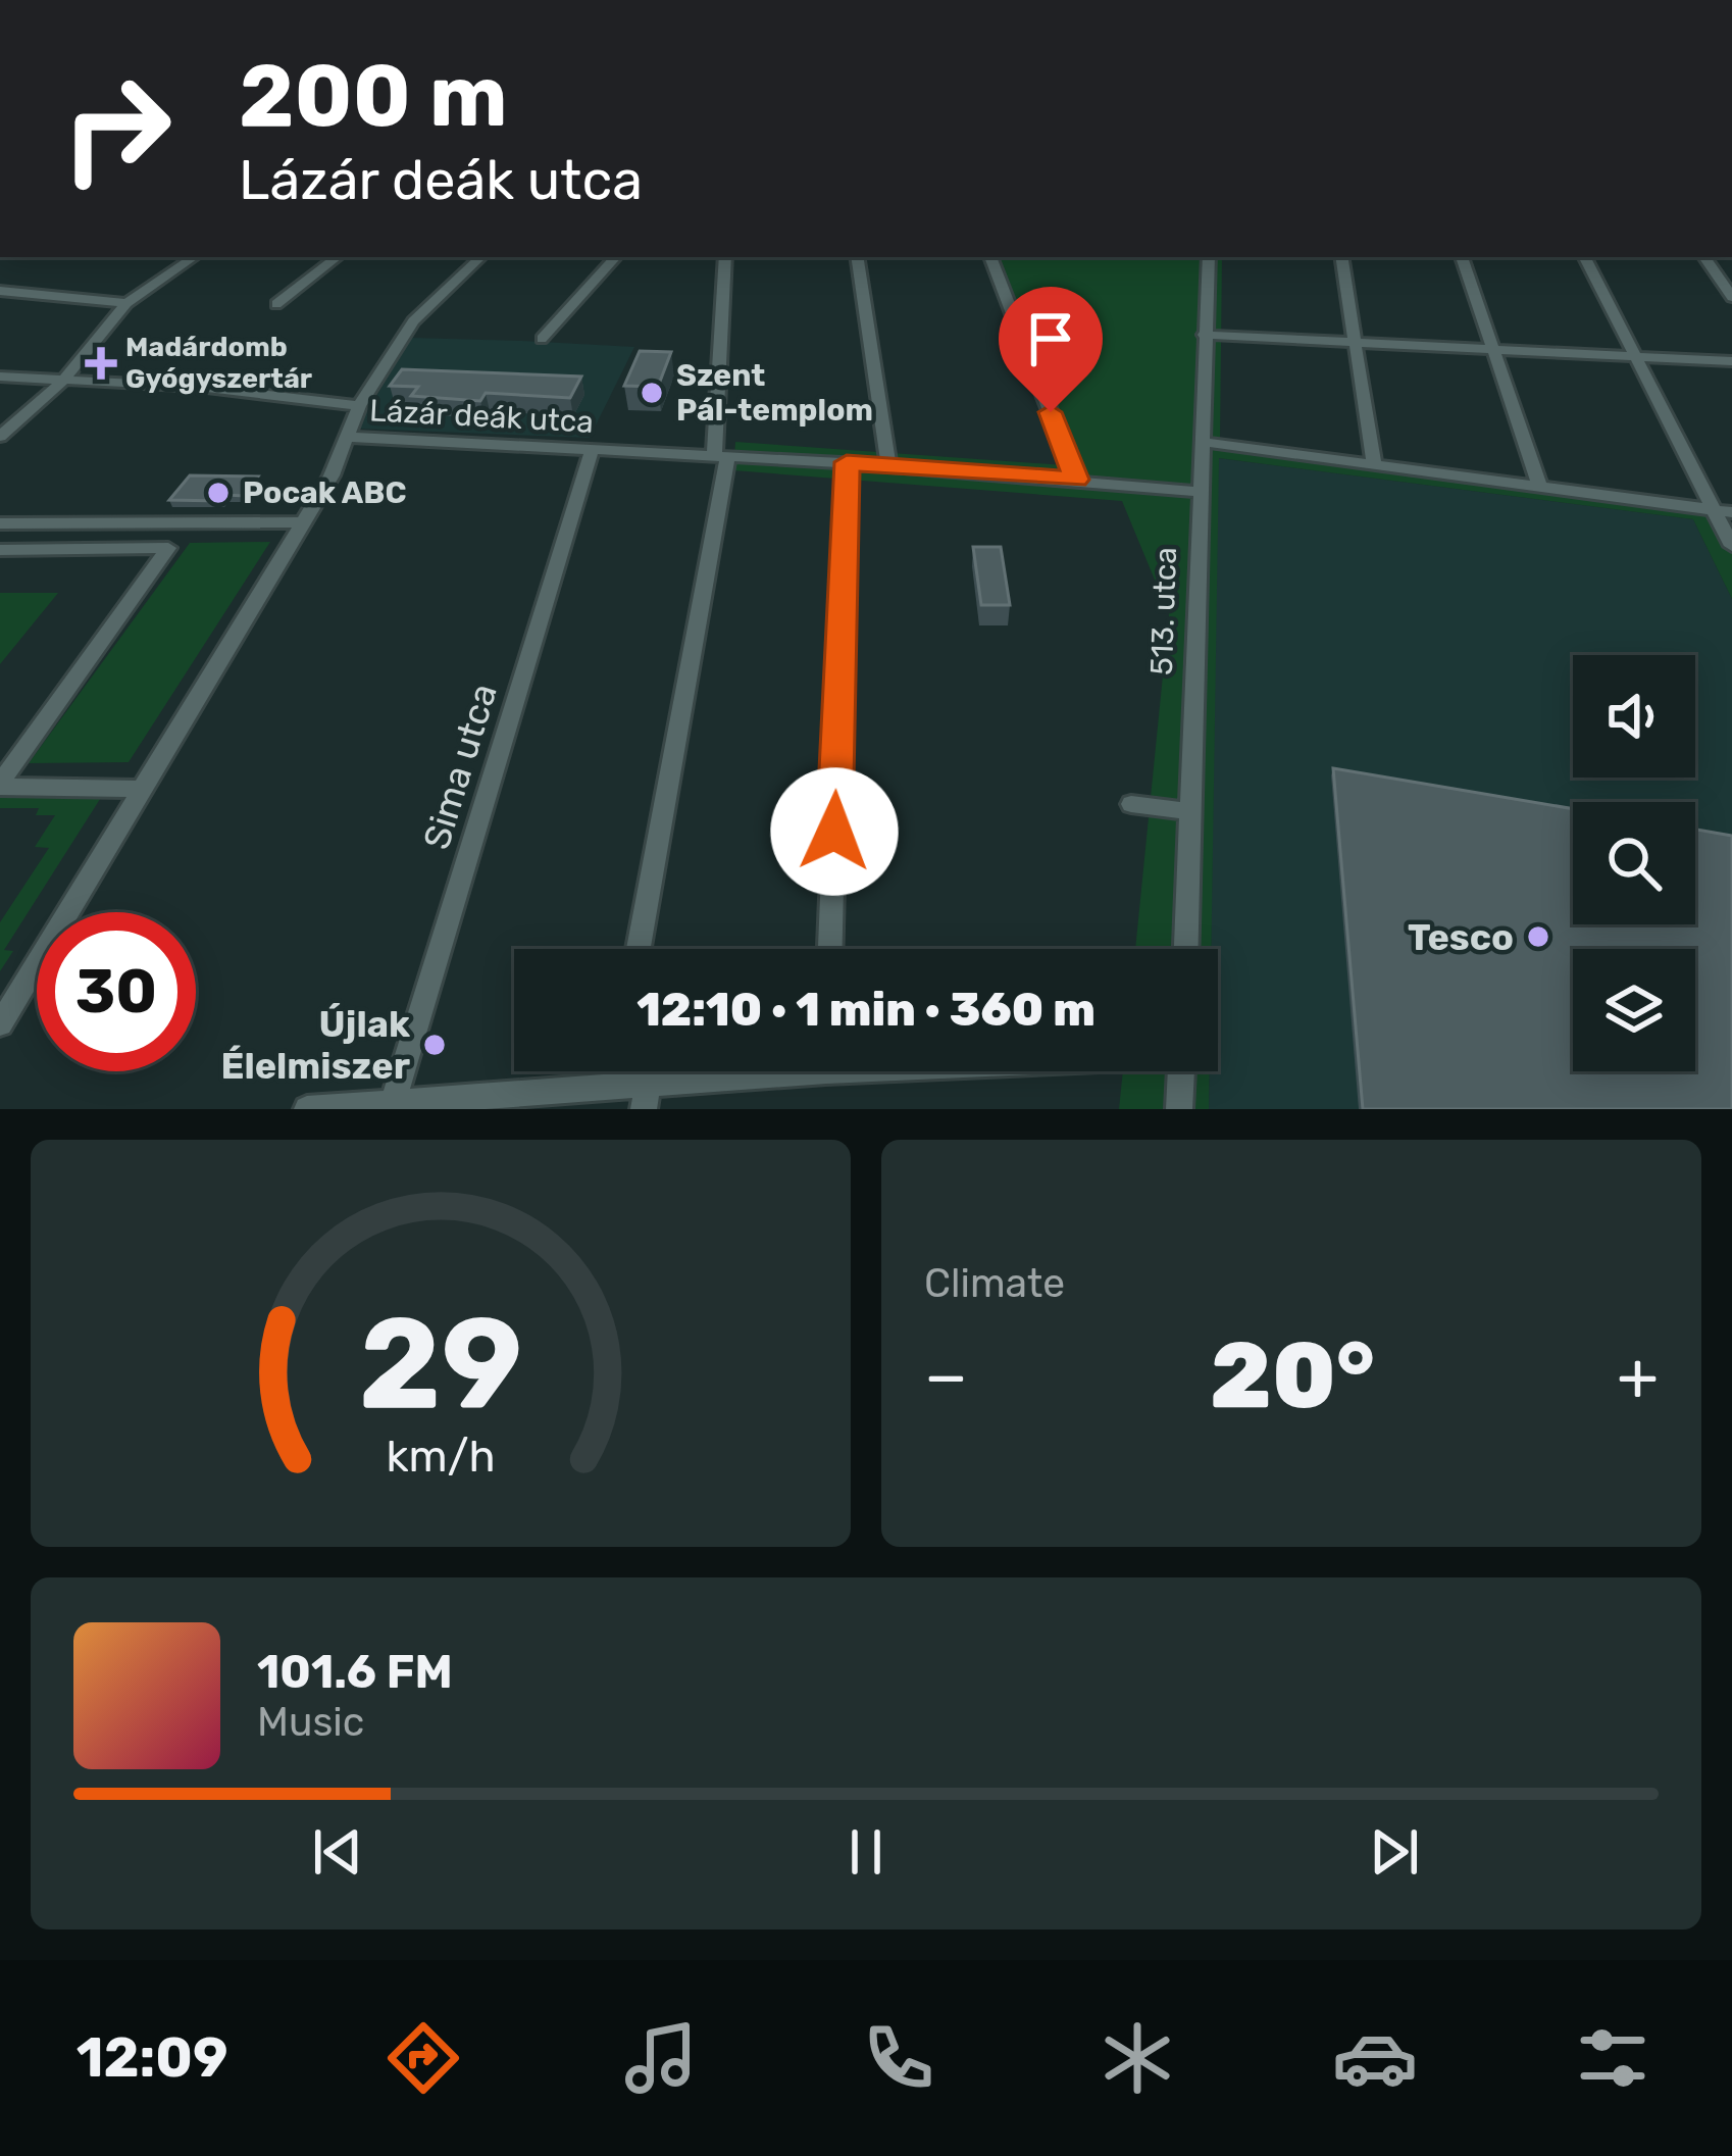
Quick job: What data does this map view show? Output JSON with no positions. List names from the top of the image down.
{
  "streets": {
    "street": ["Lázár deák utca", "513. utca", "Sima utca"]
  },
  "crossings": [
    ["Lázár deák utca", "513. utca"],
    ["Lázár deák utca", "Sima utca"]
  ],
  "places": {
    "health": ["Madárdomb Gyógyszertár"],
    "other": [
      "Szent Pál-templom",
      "Pocak ABC",
      "Tesco",
      "Újlak Élelmiszer"
    ]
  },
  "page": {
    "turn": ["200 m", "Lázár deák utca"],
    "limit": "30",
    "trip": "12:10 · 1 min · 360 m",
    "tile": "Climate",
    "heat": ["−", "20°", "+"],
    "song": ["101.6 FM", "Music"],
    "tabs": "12:09",
    "gauge": ["29", "km/h"]
  }
}
